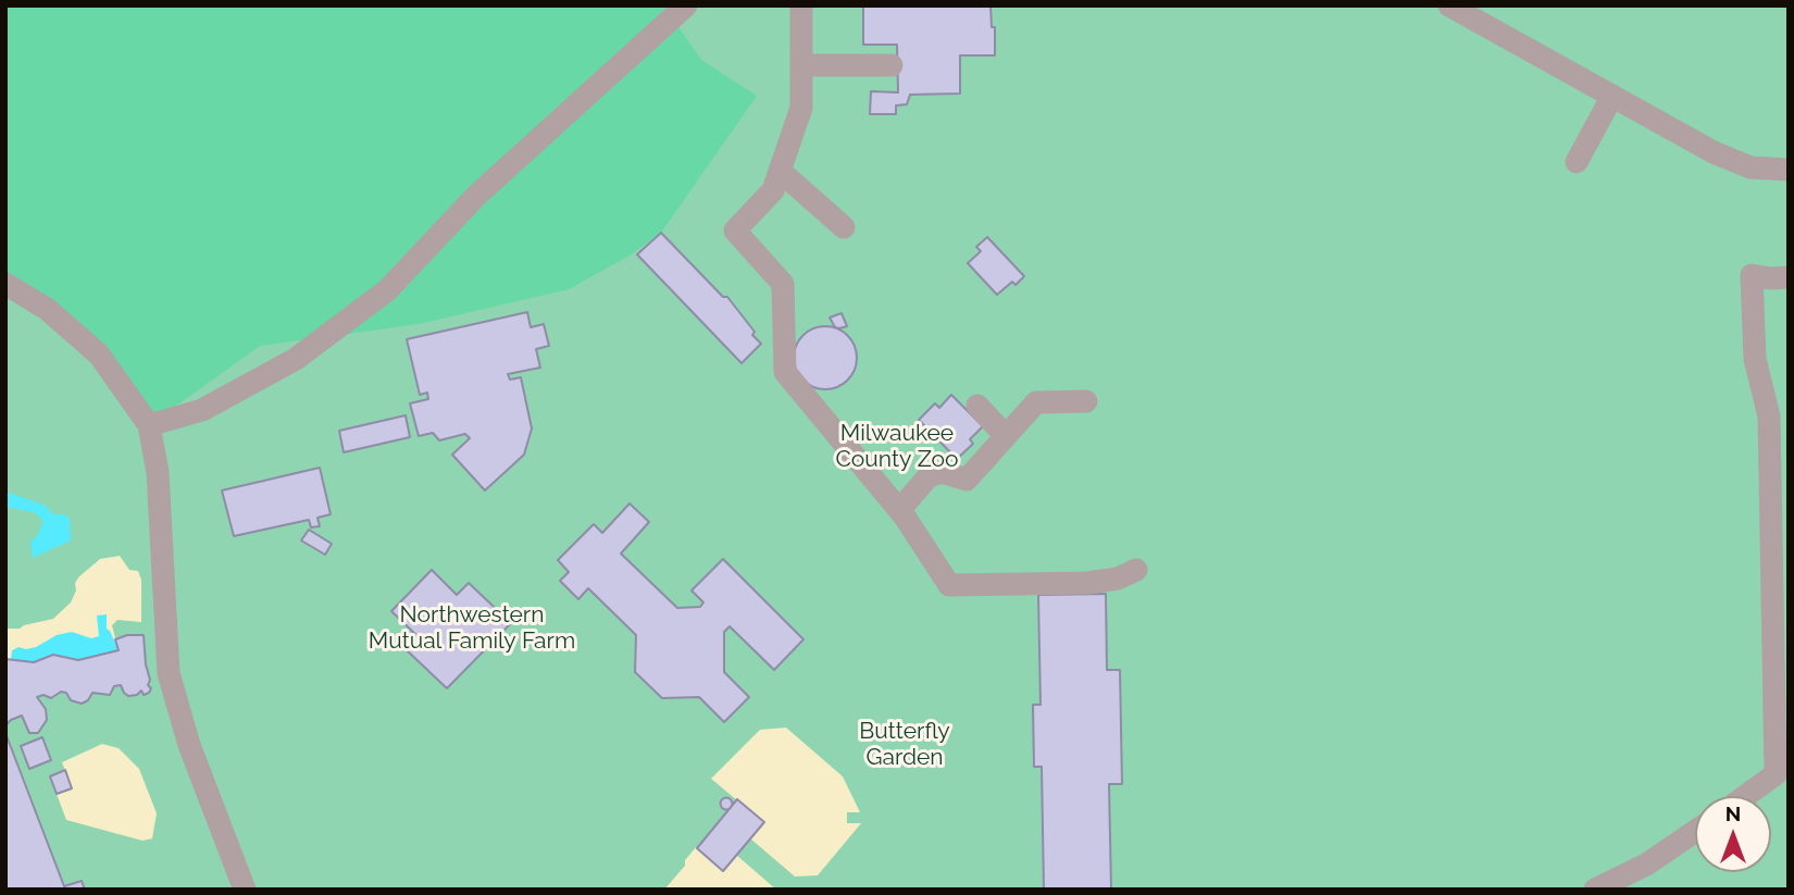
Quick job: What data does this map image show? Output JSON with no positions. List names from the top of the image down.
{
  "parks": ["Milwaukee County Zoo", "Northwestern Mutual Family Farm", "Butterfly Garden"],
  "north": "top"
}
